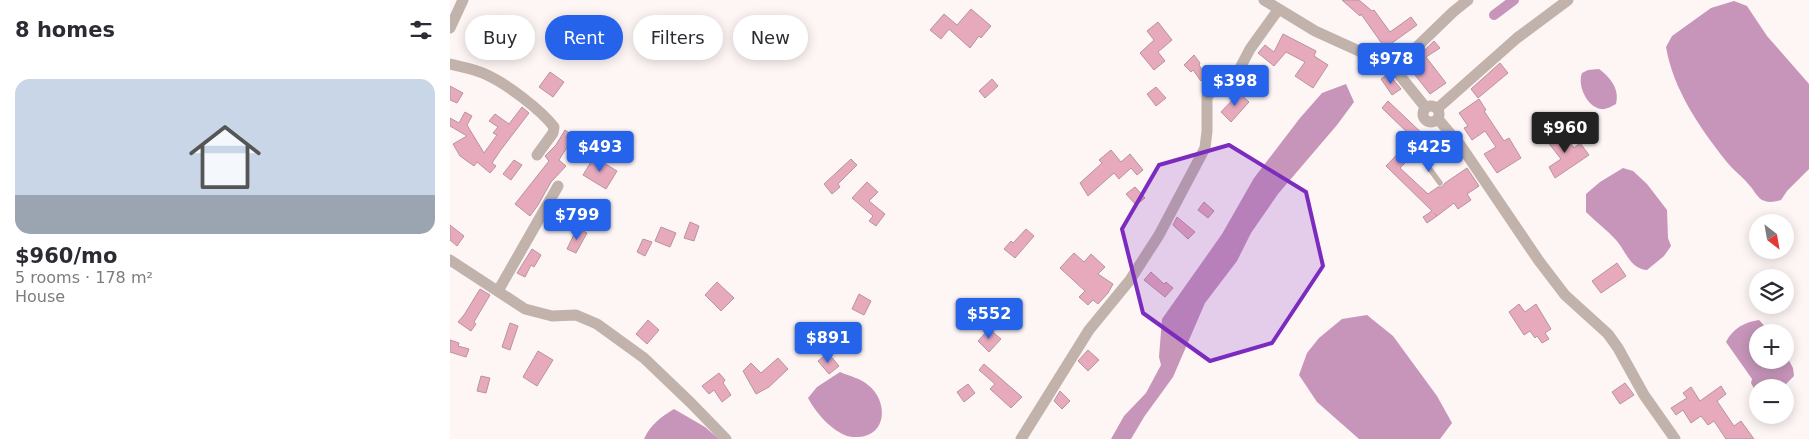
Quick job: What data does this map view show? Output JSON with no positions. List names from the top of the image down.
{
  "north": "bottom right",
  "page": {
    "heading": "8 homes",
    "chip": [
      "Buy",
      "Rent",
      "Filters",
      "New"
    ],
    "price": [
      "$978",
      "$398",
      "$960",
      "$493",
      "$425",
      "$799",
      "$552",
      "$891"
    ],
    "list": [
      {
        "name": "$960/mo",
        "note": "5 rooms · 178 m² · House"
      }
    ],
    "map_buttons": ["+", "−"]
  }
}
